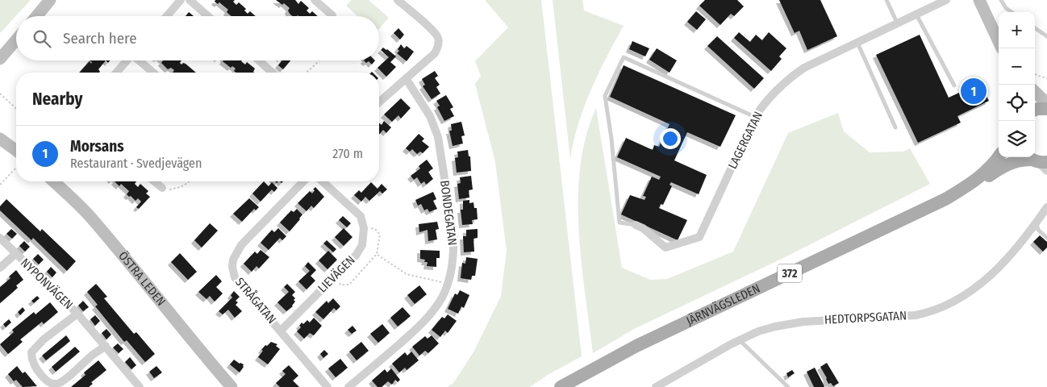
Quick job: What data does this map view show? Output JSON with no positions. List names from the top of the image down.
{
  "streets": {
    "main road": ["372", "JÄRNVÄGSLEDEN"],
    "street": [
      "LAGERGATAN",
      "BONDEGATAN",
      "LIEVÄGEN",
      "ÖSTRA LEDEN",
      "NYPONVÄGEN",
      "STRÅGATAN",
      "HEDTORPSGATAN"
    ]
  },
  "crossings": [
    ["LIEVÄGEN", "STRÅGATAN"]
  ],
  "page": {
    "map_buttons": ["+", "−"],
    "search": "Search here",
    "heading": "Nearby",
    "pins": "1",
    "list": [
      {
        "mark": "1",
        "name": "Morsans",
        "note": "Restaurant · Svedjevägen",
        "value": "270 m"
      }
    ]
  }
}
